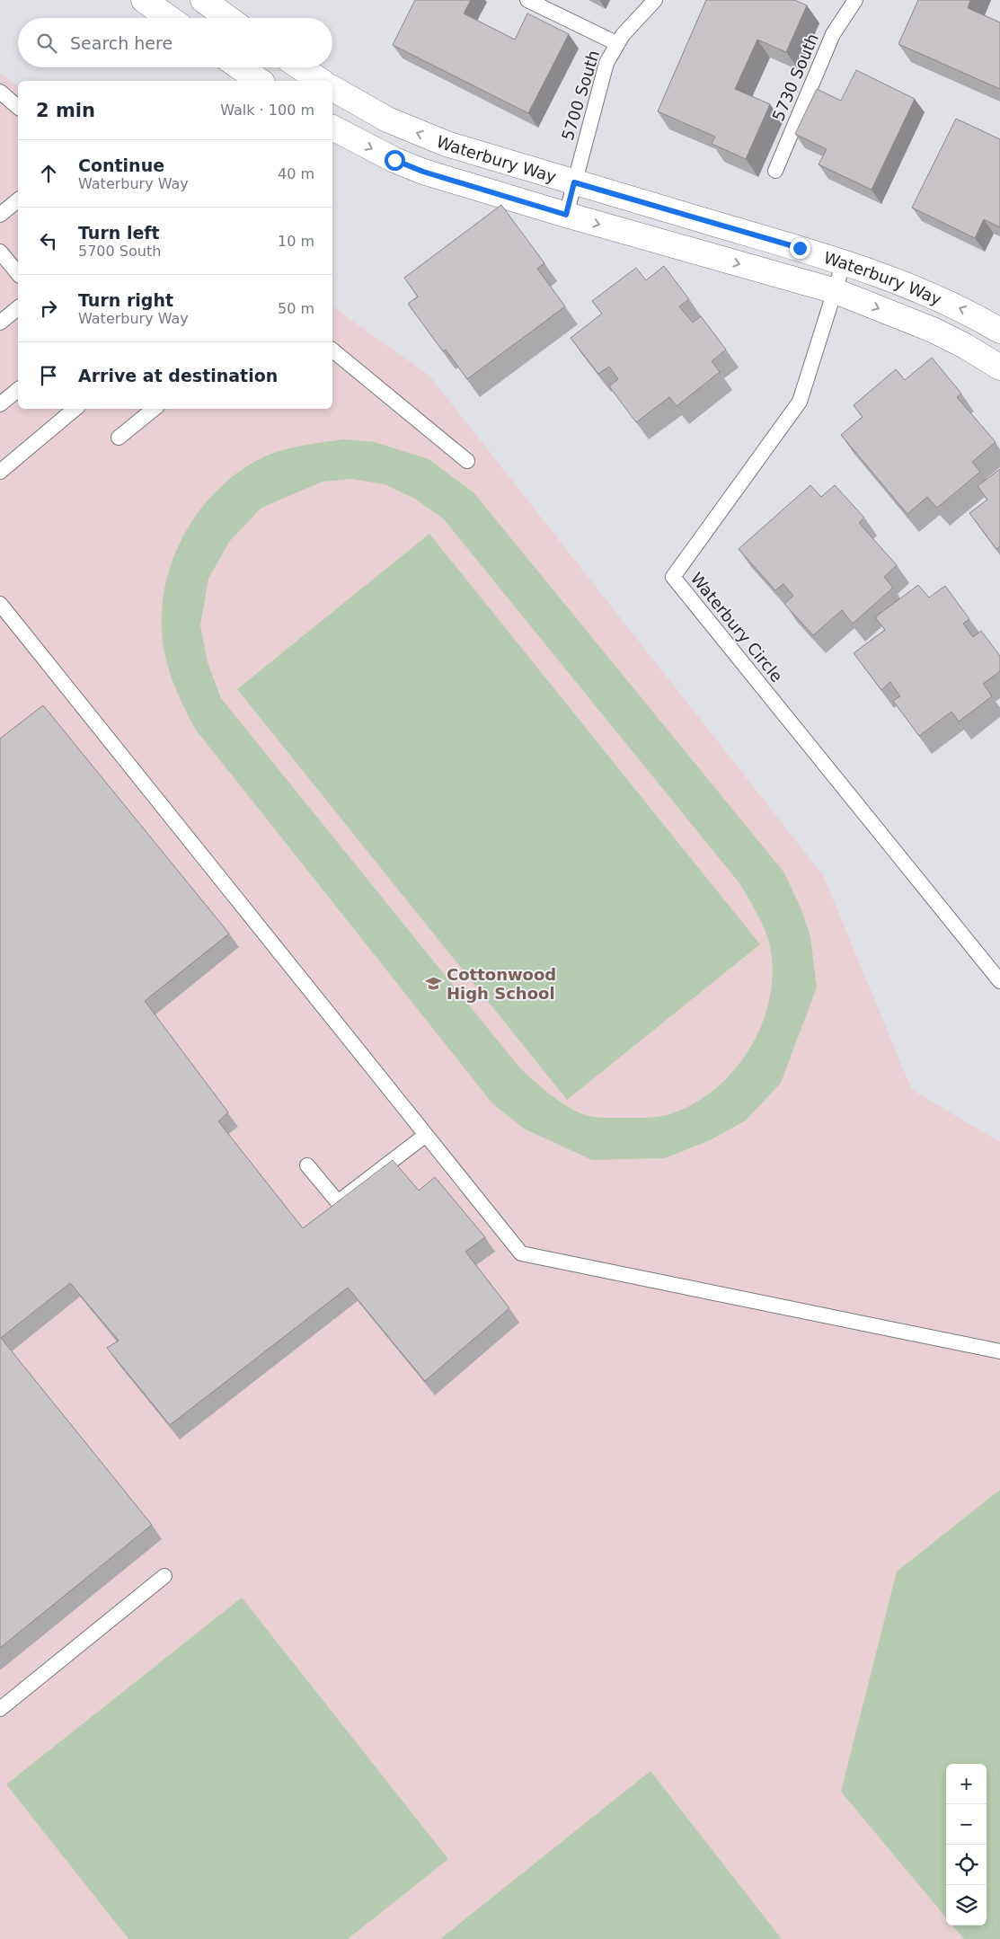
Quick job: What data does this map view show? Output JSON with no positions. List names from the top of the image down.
{
  "streets": {
    "street": ["Waterbury Way"],
    "lane": ["5730 South", "5700 South", "Waterbury Circle"]
  },
  "crossings": [
    ["5700 South", "Waterbury Way"],
    ["Waterbury Way", "Waterbury Circle"]
  ],
  "places": {
    "school or university": ["Cottonwood High School"]
  },
  "page": {
    "search": "Search here",
    "heading": ["2 min", "Walk · 100 m"],
    "list": [
      ["Continue", "Waterbury Way", "40 m"],
      ["Turn left", "5700 South", "10 m"],
      ["Turn right", "Waterbury Way", "50 m"],
      "Arrive at destination"
    ],
    "map_buttons": ["+", "−"]
  }
}
